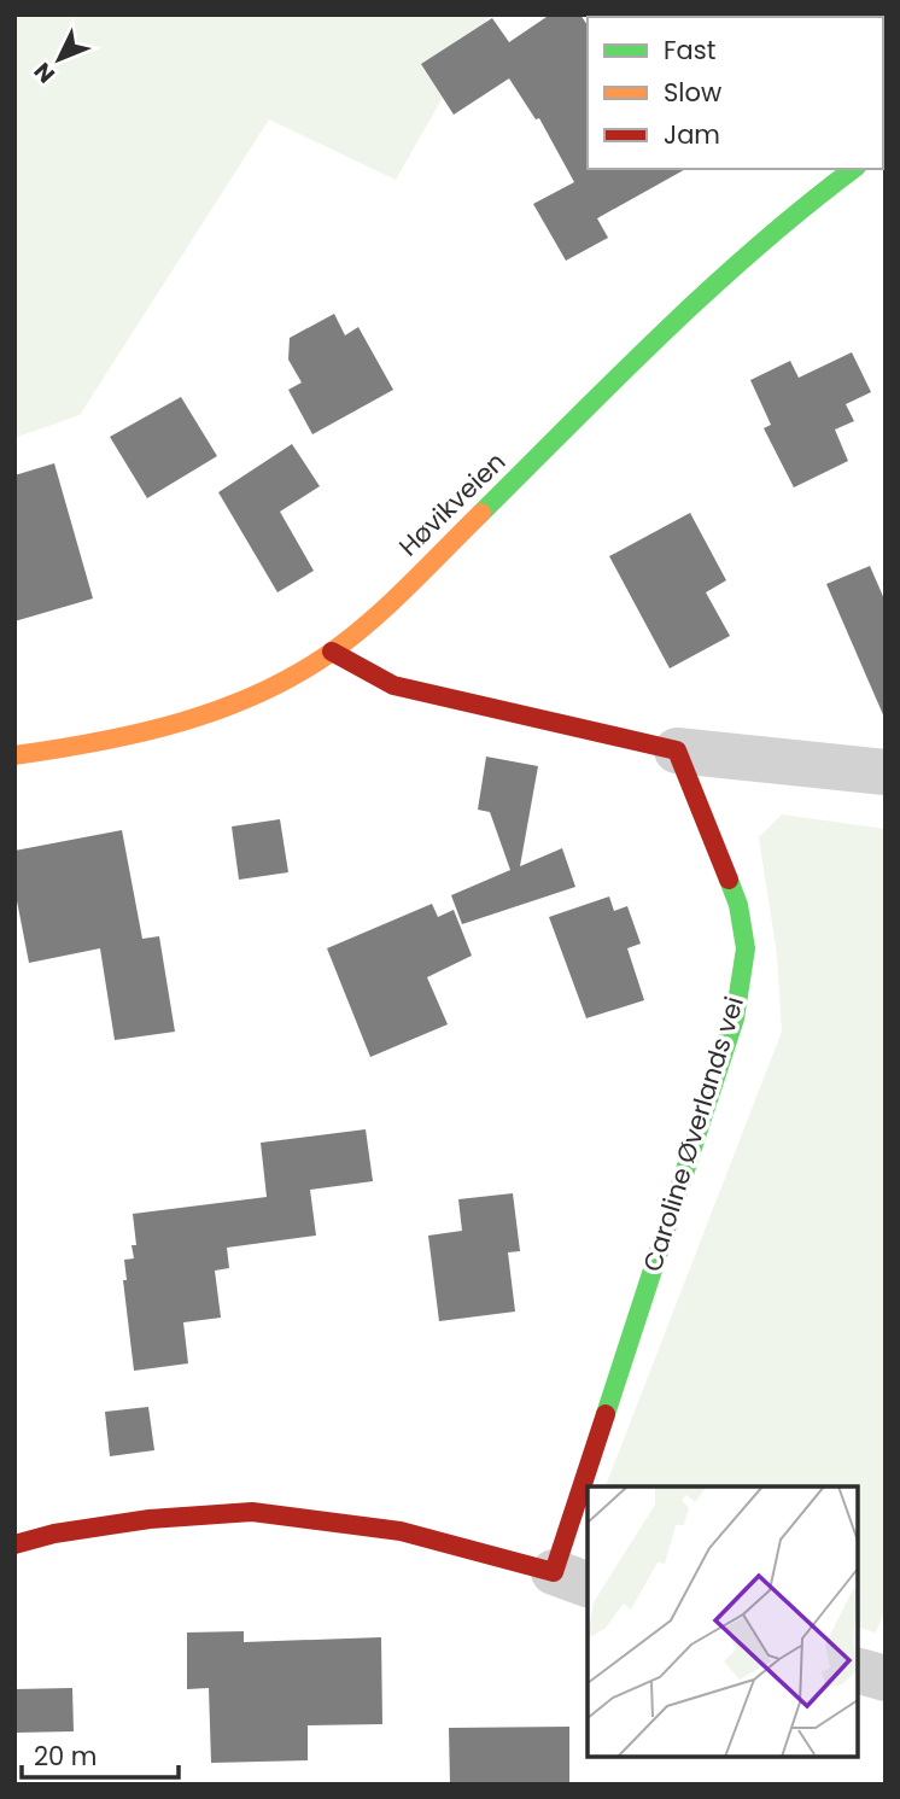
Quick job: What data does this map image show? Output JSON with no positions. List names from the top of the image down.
{
  "streets": {
    "street": ["Høvikveien", "Caroline Øverlands vei"]
  },
  "legend": ["Fast", "Slow", "Jam"],
  "scale_bar": "20 m",
  "north": "bottom left"
}
